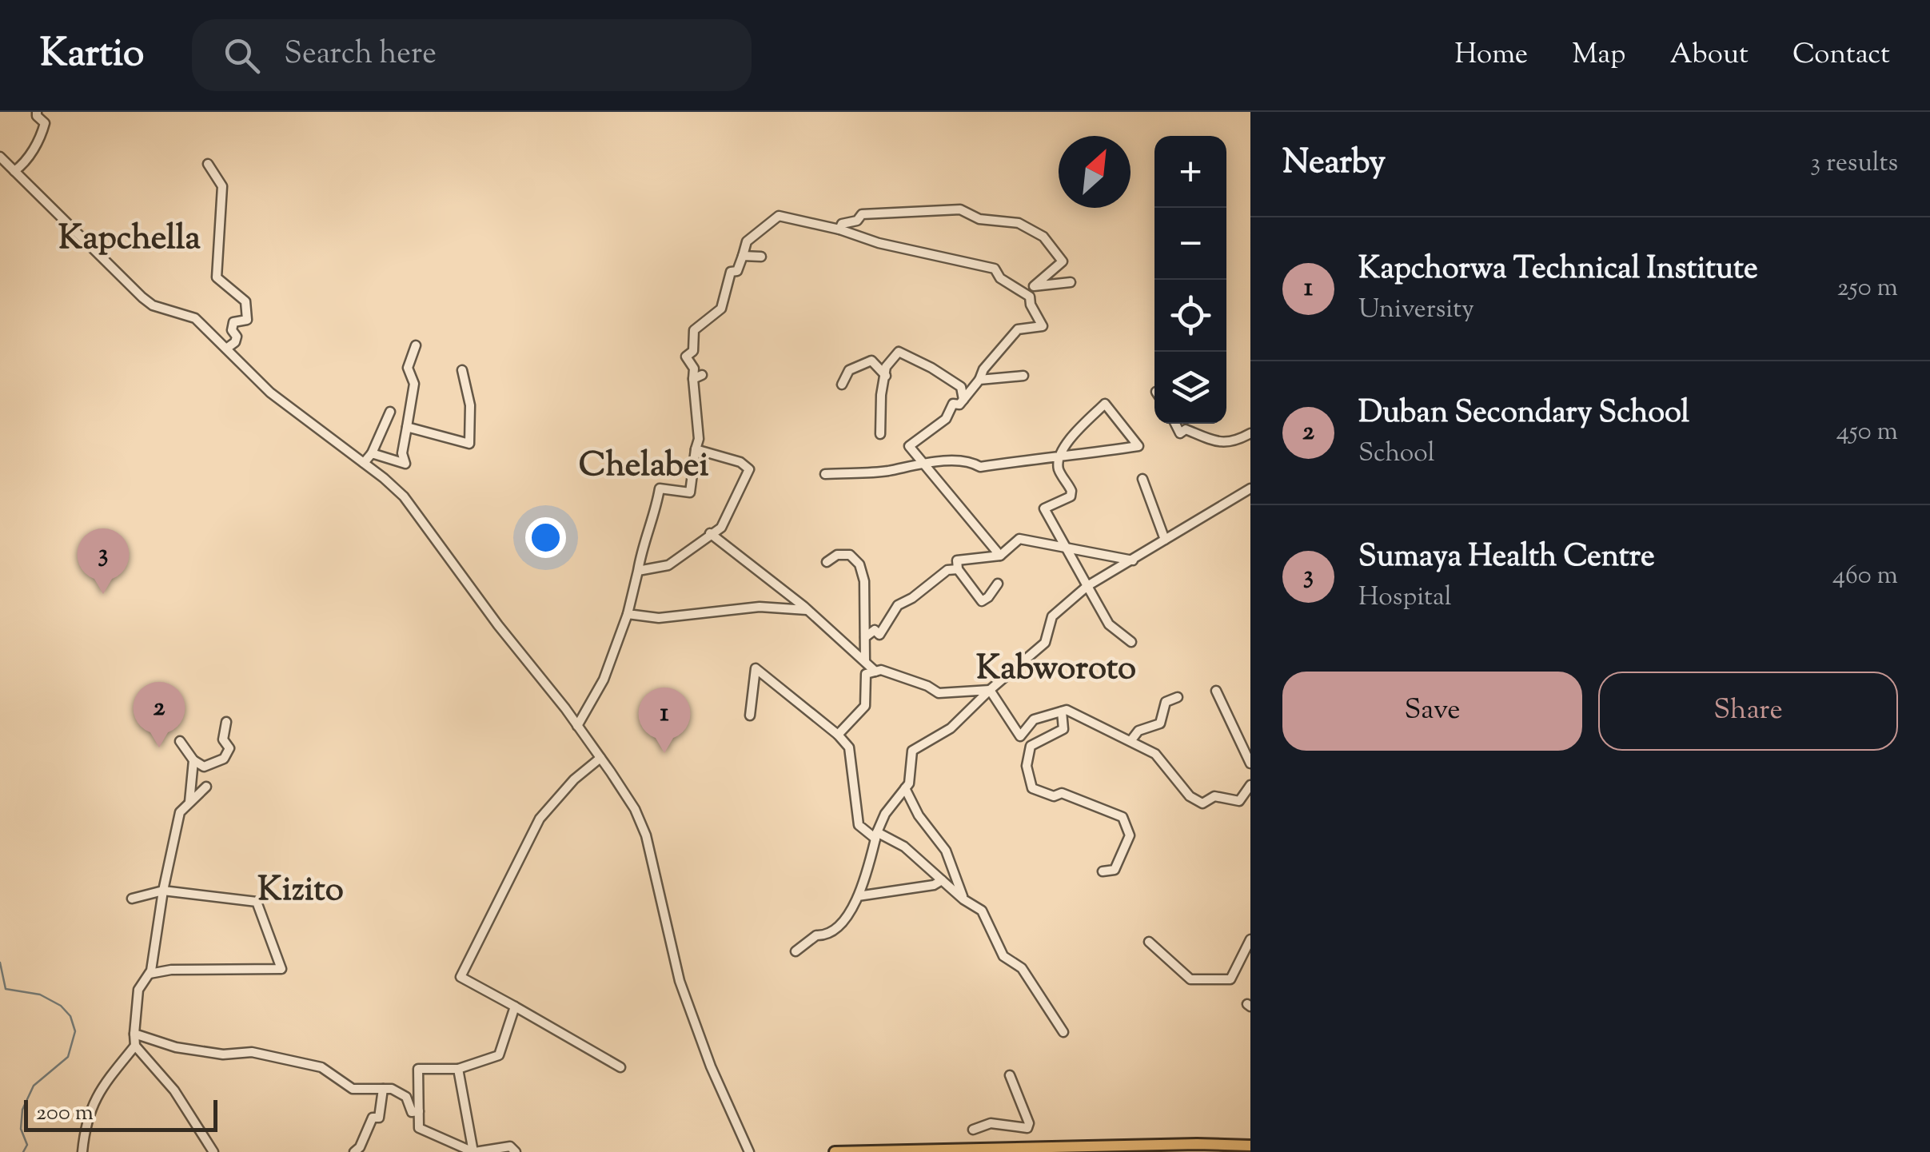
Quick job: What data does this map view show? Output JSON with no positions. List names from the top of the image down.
{
  "districts": [
    "Kapchella",
    "Chelabei",
    "Kabworoto",
    "Kizito"
  ],
  "scale_bar": "200 m",
  "north": "top right",
  "page": {
    "header": "Kartio",
    "search": "Search here",
    "nav": [
      "Home",
      "Map",
      "About",
      "Contact"
    ],
    "heading": ["Nearby", "3 results"],
    "map_buttons": ["+", "−"],
    "list": [
      {
        "mark": "1",
        "name": "Kapchorwa Technical Institute",
        "note": "University",
        "value": "250 m"
      },
      {
        "mark": "2",
        "name": "Duban Secondary School",
        "note": "School",
        "value": "450 m"
      },
      {
        "mark": "3",
        "name": "Sumaya Health Centre",
        "note": "Hospital",
        "value": "460 m"
      }
    ],
    "pins": ["3", "2", "1"],
    "buttons": ["Save", "Share"],
    "scale": "200 m"
  }
}
